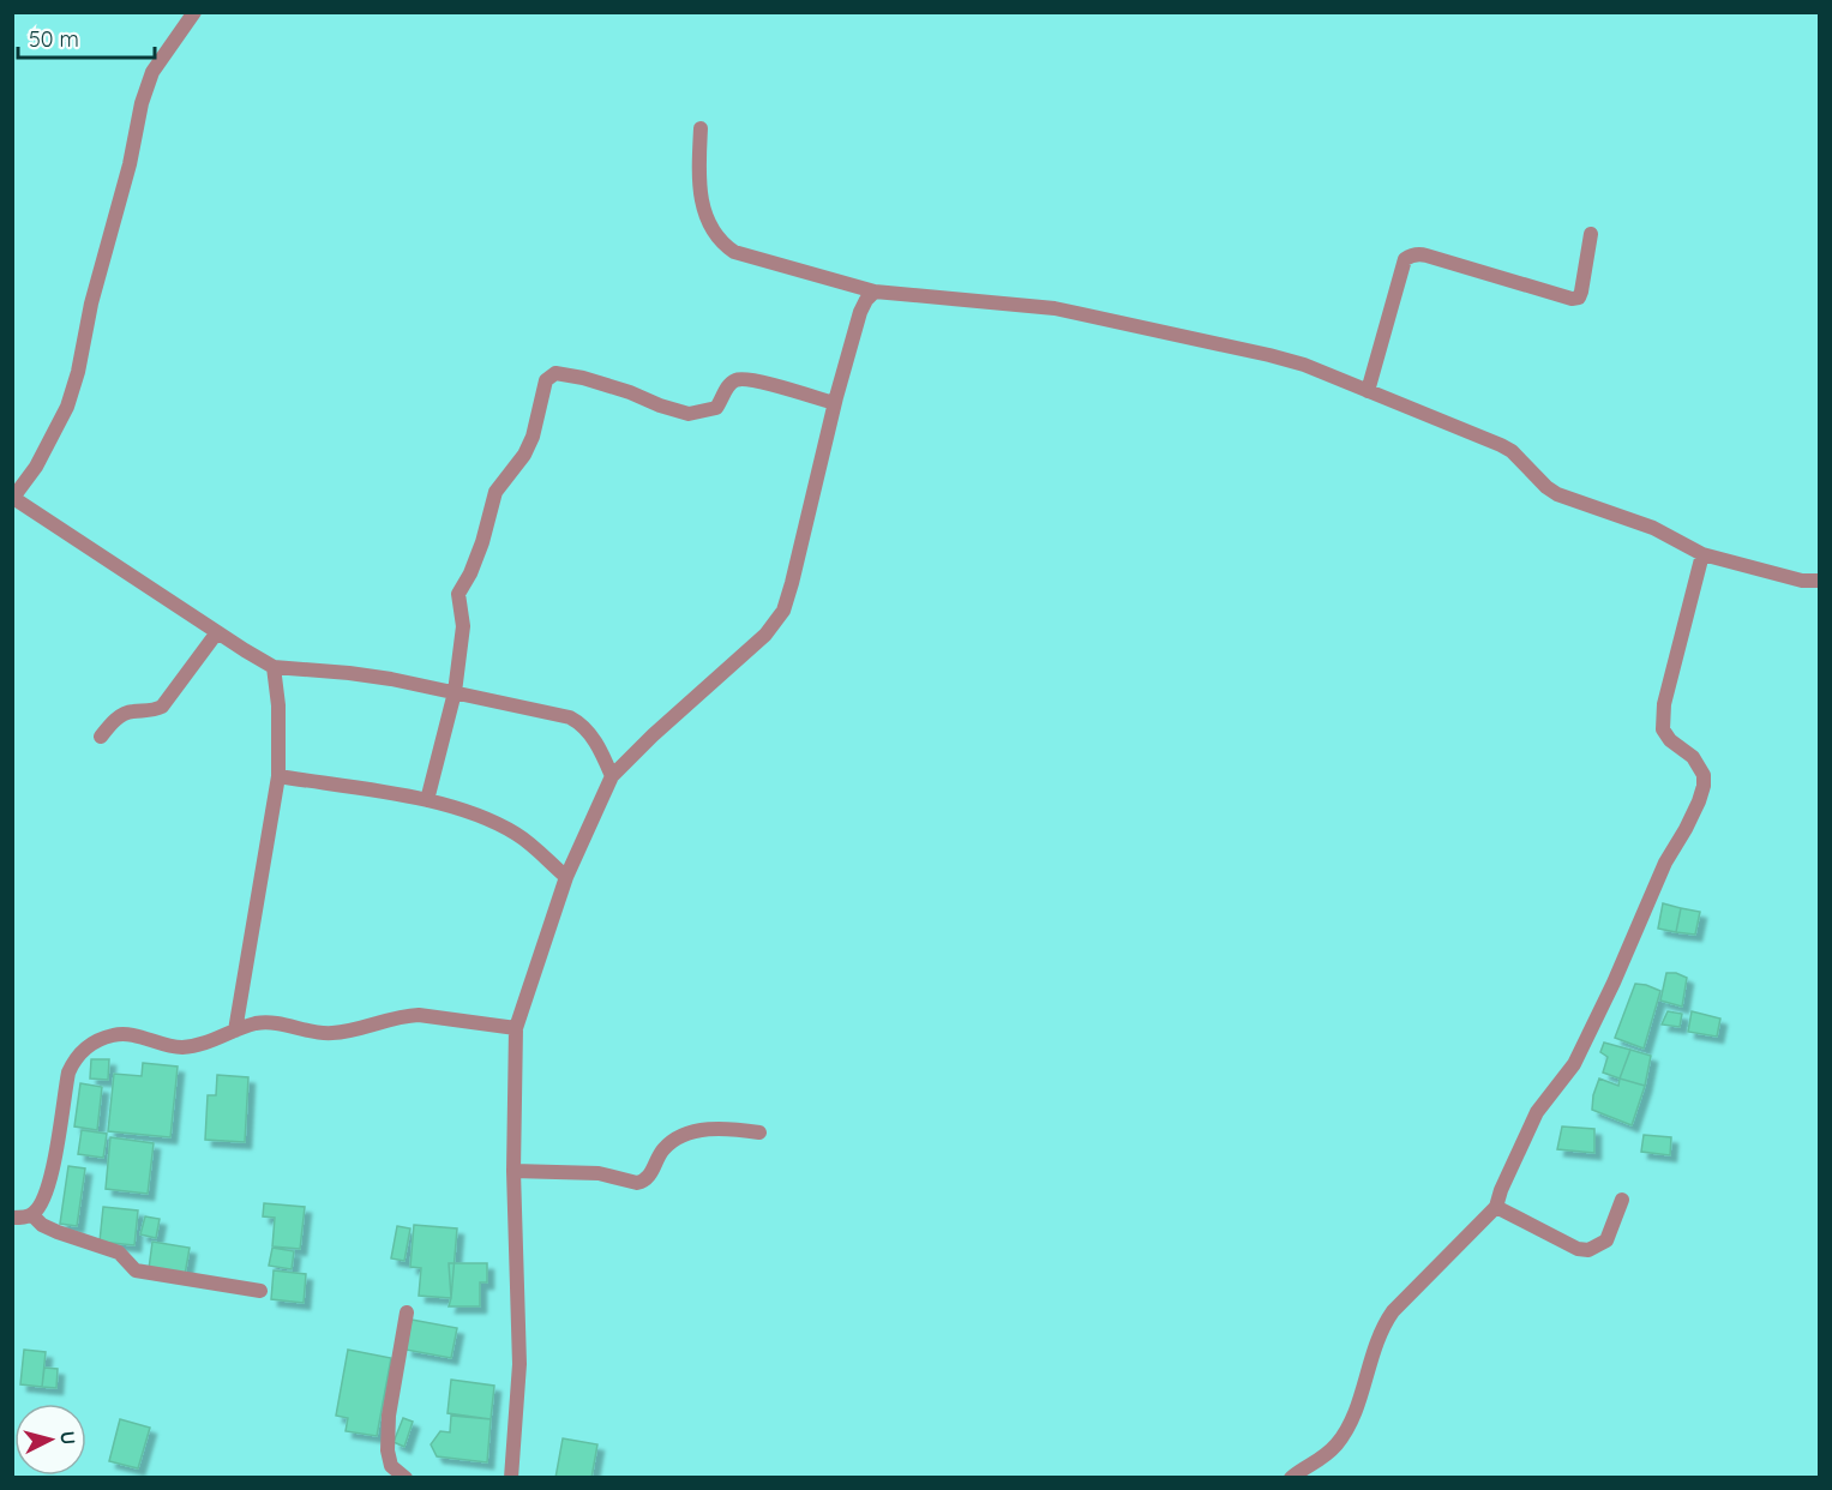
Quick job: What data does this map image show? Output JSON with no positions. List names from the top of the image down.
{
  "scale_bar": "50 m",
  "north": "right"
}
